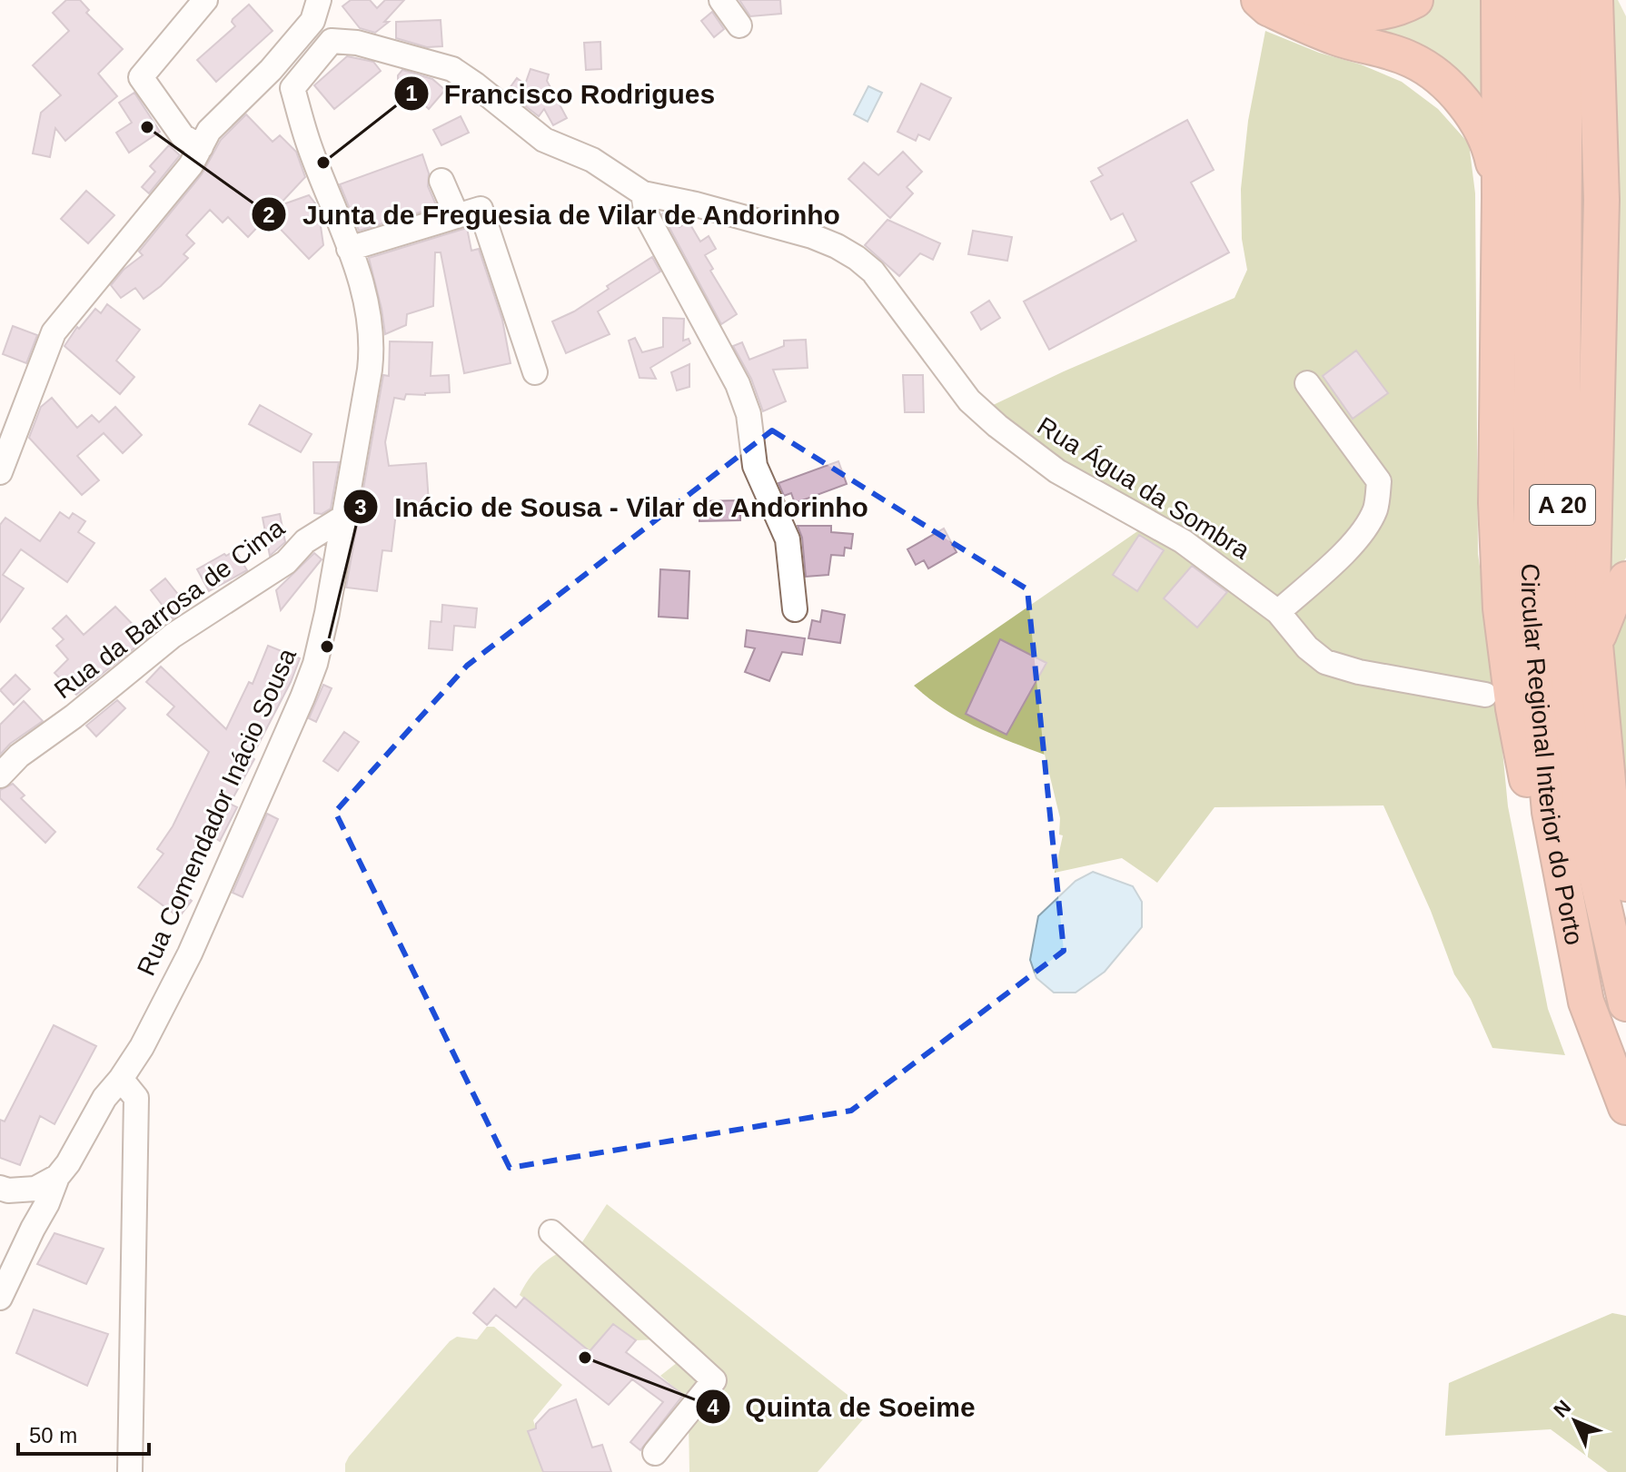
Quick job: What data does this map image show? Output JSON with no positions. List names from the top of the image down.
{
  "streets": {
    "highway": ["A 20", "Circular Regional Interior do Porto"],
    "street": ["Rua Água da Sombra", "Rua da Barrosa de Cima", "Rua Comendador Inácio Sousa"]
  },
  "crossings": [
    ["Rua da Barrosa de Cima", "Rua Comendador Inácio Sousa"]
  ],
  "places": [
    "Junta de Freguesia de Vilar de Andorinho",
    "Francisco Rodrigues",
    "Inácio de Sousa - Vilar de Andorinho",
    "Quinta de Soeime"
  ],
  "scale_bar": "50 m",
  "north": "top left"
}
